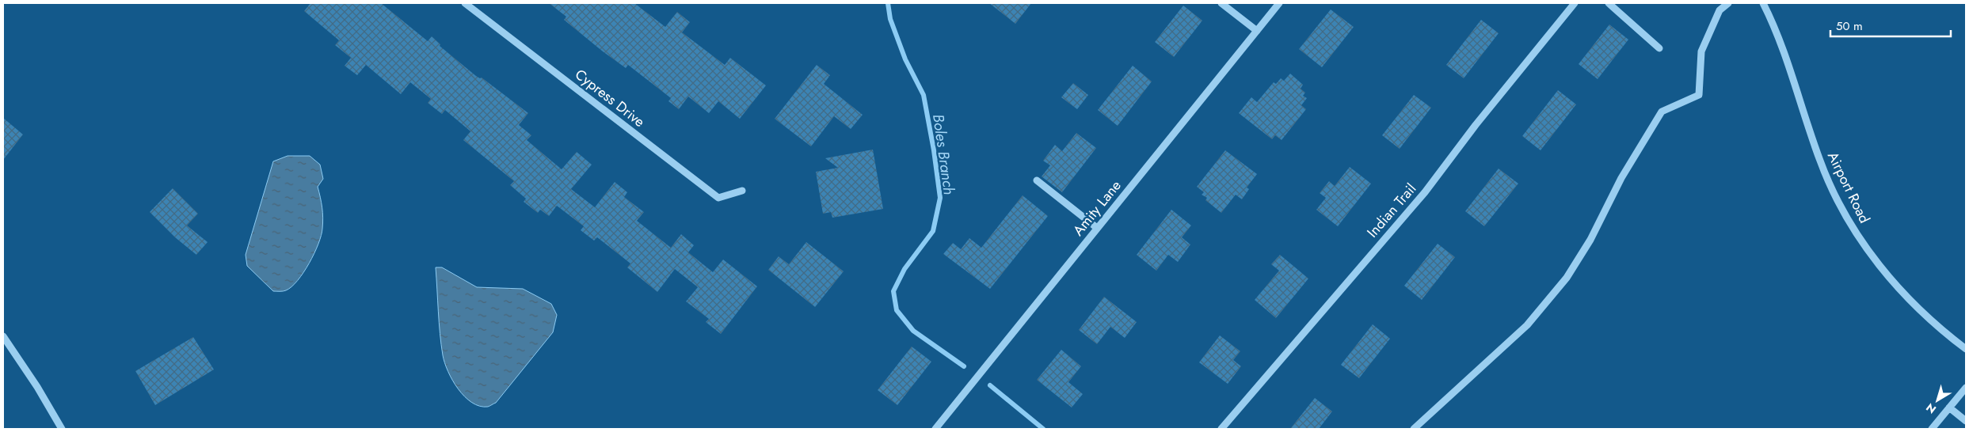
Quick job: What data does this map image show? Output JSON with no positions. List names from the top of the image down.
{
  "streets": {
    "street": [
      "Cypress Drive",
      "Airport Road",
      "Amity Lane",
      "Indian Trail"
    ]
  },
  "water": ["Boles Branch"],
  "scale_bar": "50 m",
  "north": "bottom left"
}
